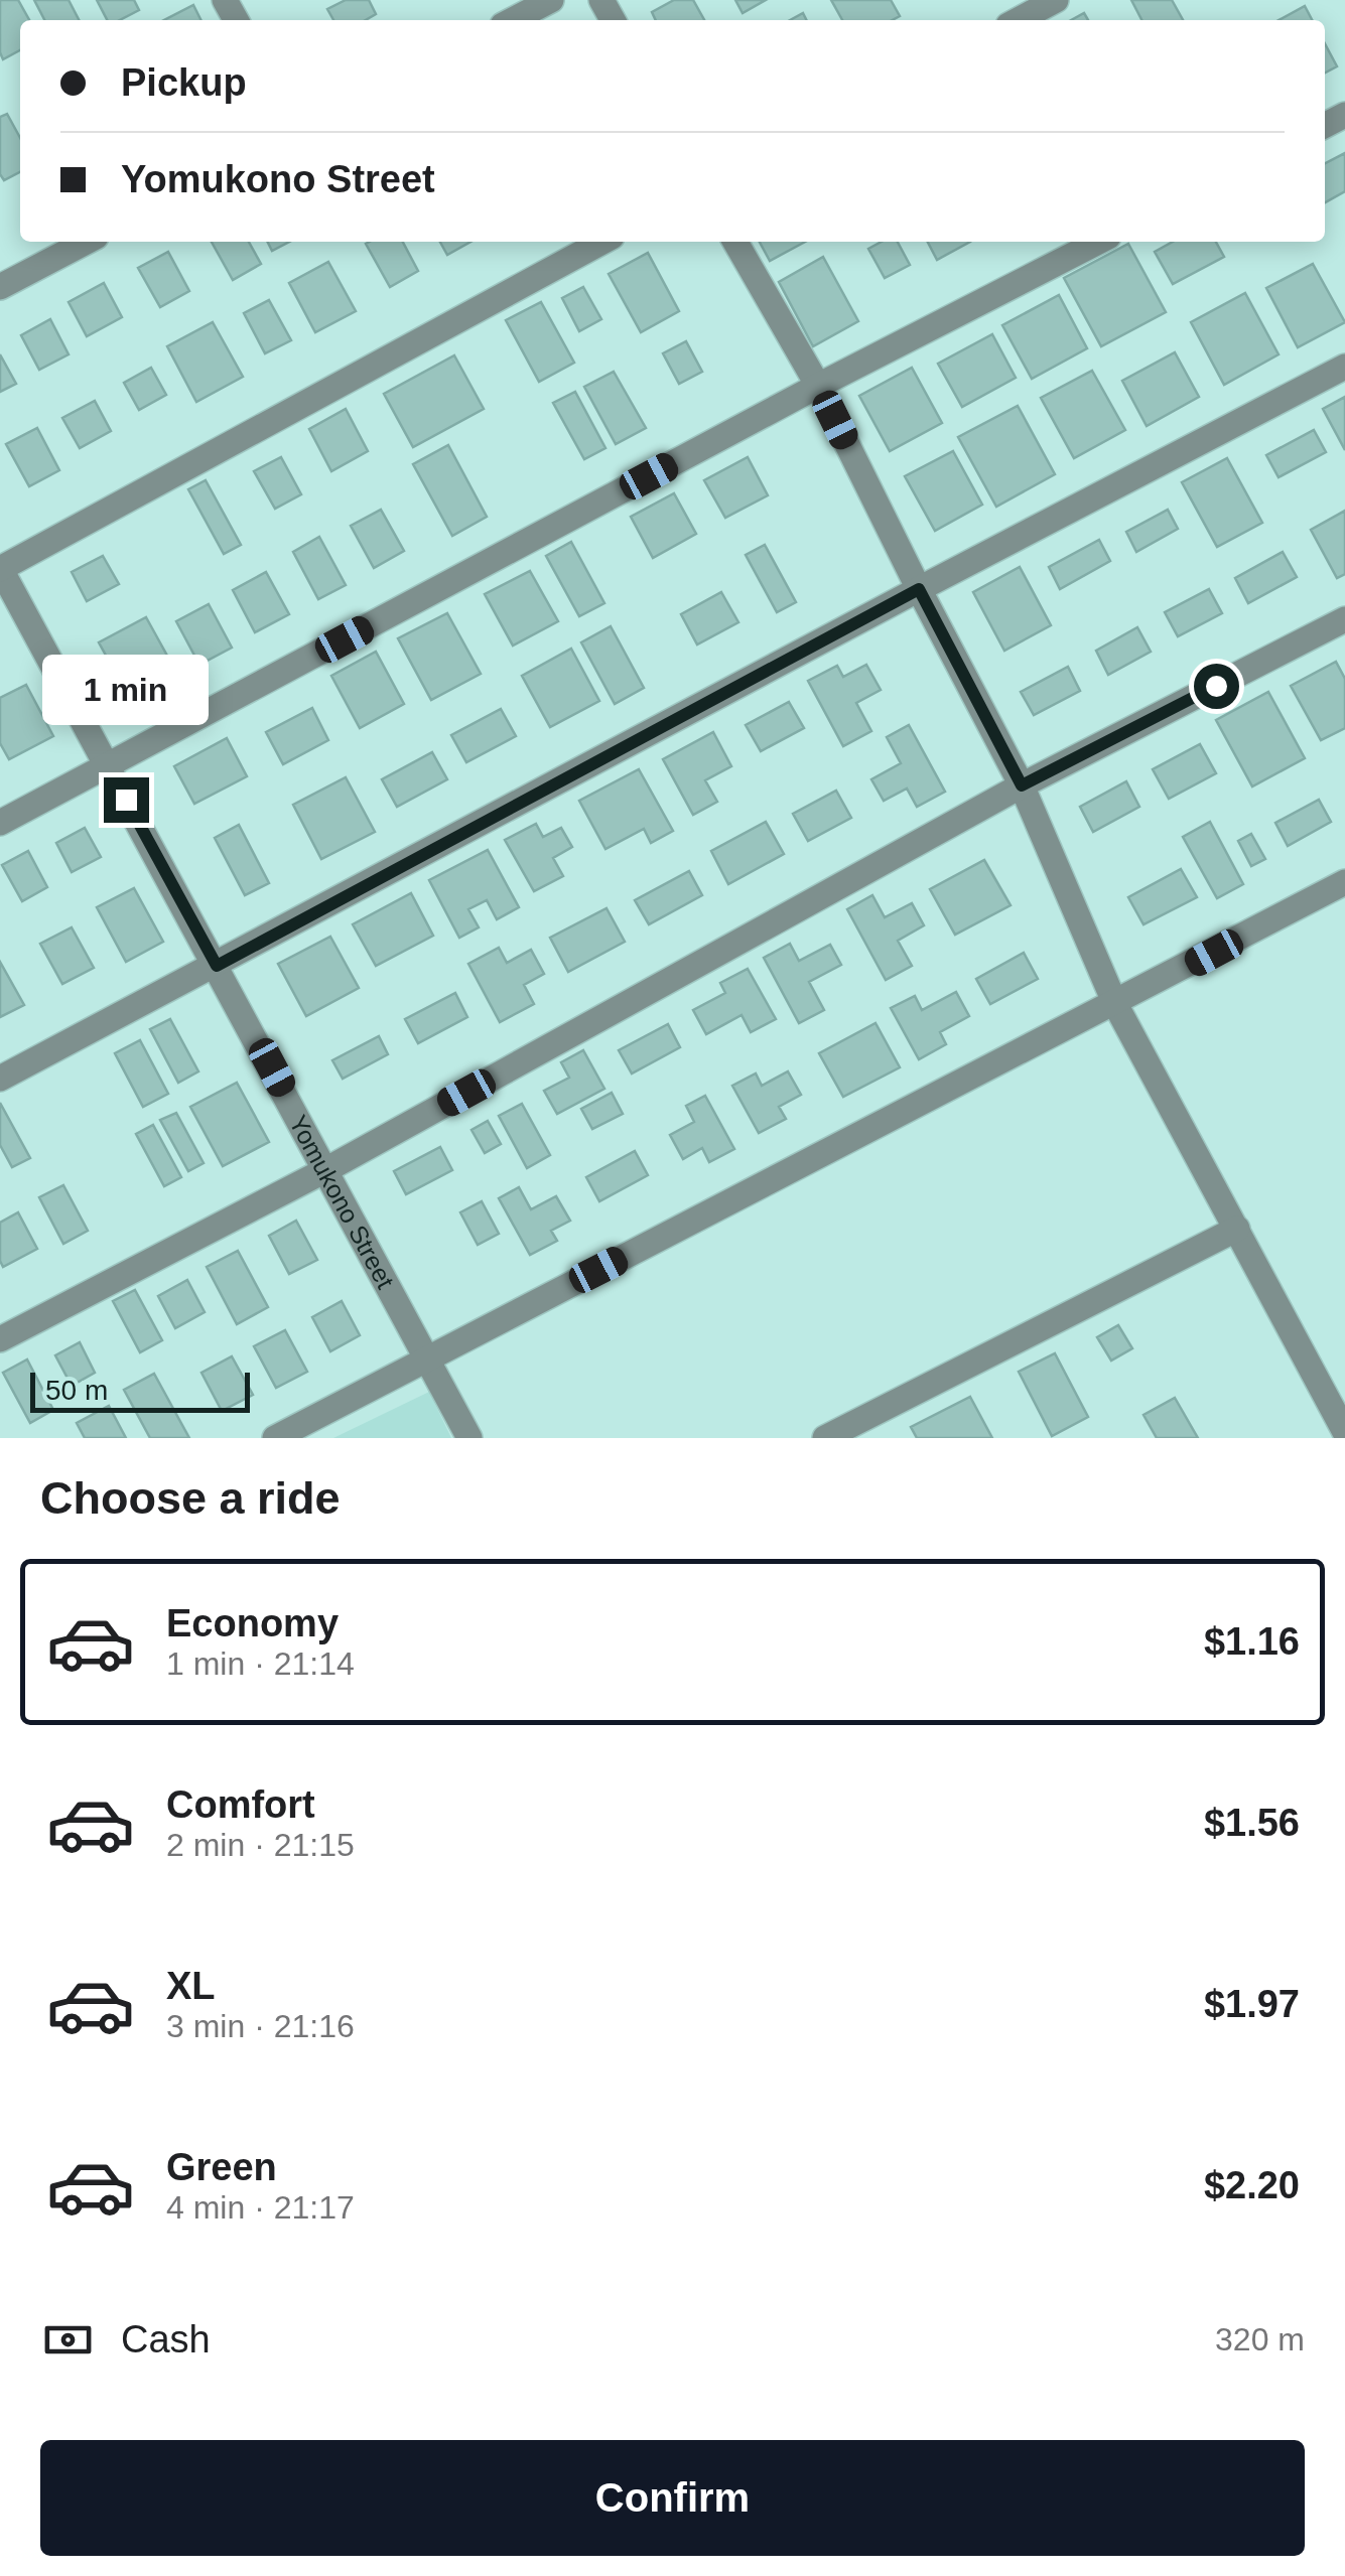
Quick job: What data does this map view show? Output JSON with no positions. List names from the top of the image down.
{
  "streets": {
    "street": ["Yomukono Street"]
  },
  "scale_bar": "50 m",
  "page": {
    "banner": ["Pickup", "Yomukono Street"],
    "bubble": "1 min",
    "scale": "50 m",
    "heading": "Choose a ride",
    "list": [
      {
        "name": "Economy",
        "note": "1 min · 21:14",
        "value": "$1.16"
      },
      {
        "name": "Comfort",
        "note": "2 min · 21:15",
        "value": "$1.56"
      },
      {
        "name": "XL",
        "note": "3 min · 21:16",
        "value": "$1.97"
      },
      {
        "name": "Green",
        "note": "4 min · 21:17",
        "value": "$2.20"
      }
    ],
    "pay": ["Cash", "320 m"],
    "buttons": "Confirm"
  }
}
